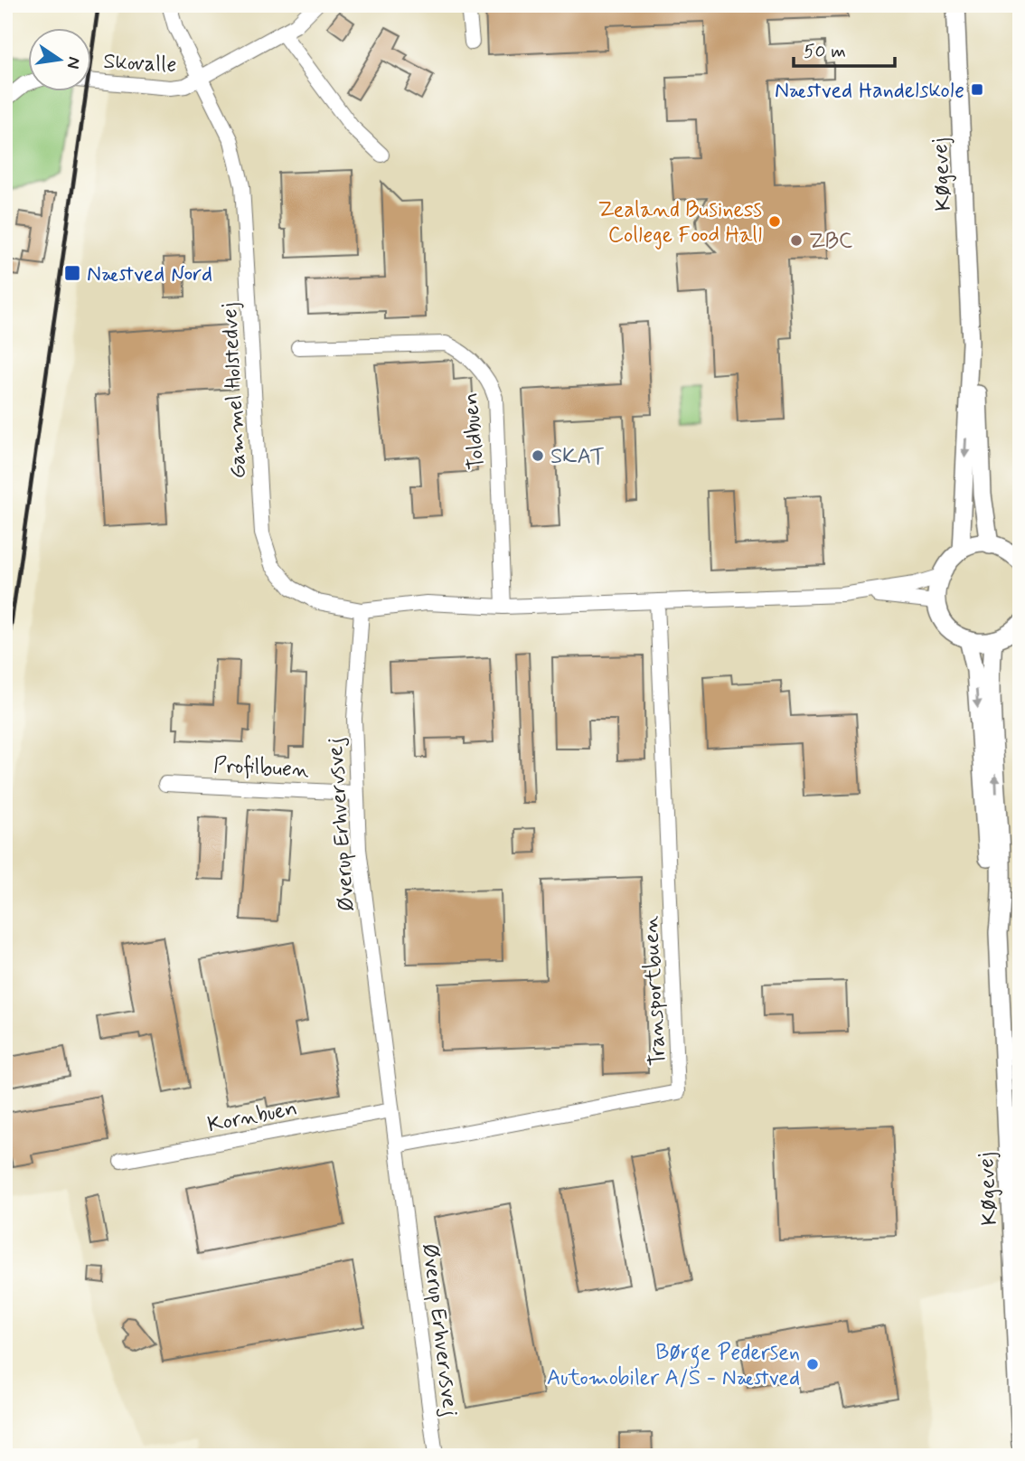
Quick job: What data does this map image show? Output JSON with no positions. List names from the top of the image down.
{
  "streets": {
    "street": [
      "Skovalle",
      "Køgevej",
      "Gammel Holstedvej",
      "Toldbuen",
      "Profilbuen",
      "Øverup Erhvervsvej",
      "Transportbuen",
      "Kornbuen"
    ]
  },
  "crossings": [
    ["Skovalle", "Gammel Holstedvej"],
    ["Gammel Holstedvej", "Øverup Erhvervsvej"],
    ["Profilbuen", "Øverup Erhvervsvej"],
    ["Øverup Erhvervsvej", "Transportbuen"],
    ["Øverup Erhvervsvej", "Kornbuen"]
  ],
  "places": {
    "transit": ["Næstved Handelskole", "Næstved Nord"],
    "other": [
      "Zealand Business College Food Hall",
      "ZBC",
      "SKAT",
      "Børge Pedersen Automobiler A/S - Næstved"
    ]
  },
  "scale_bar": "50 m",
  "north": "right"
}
